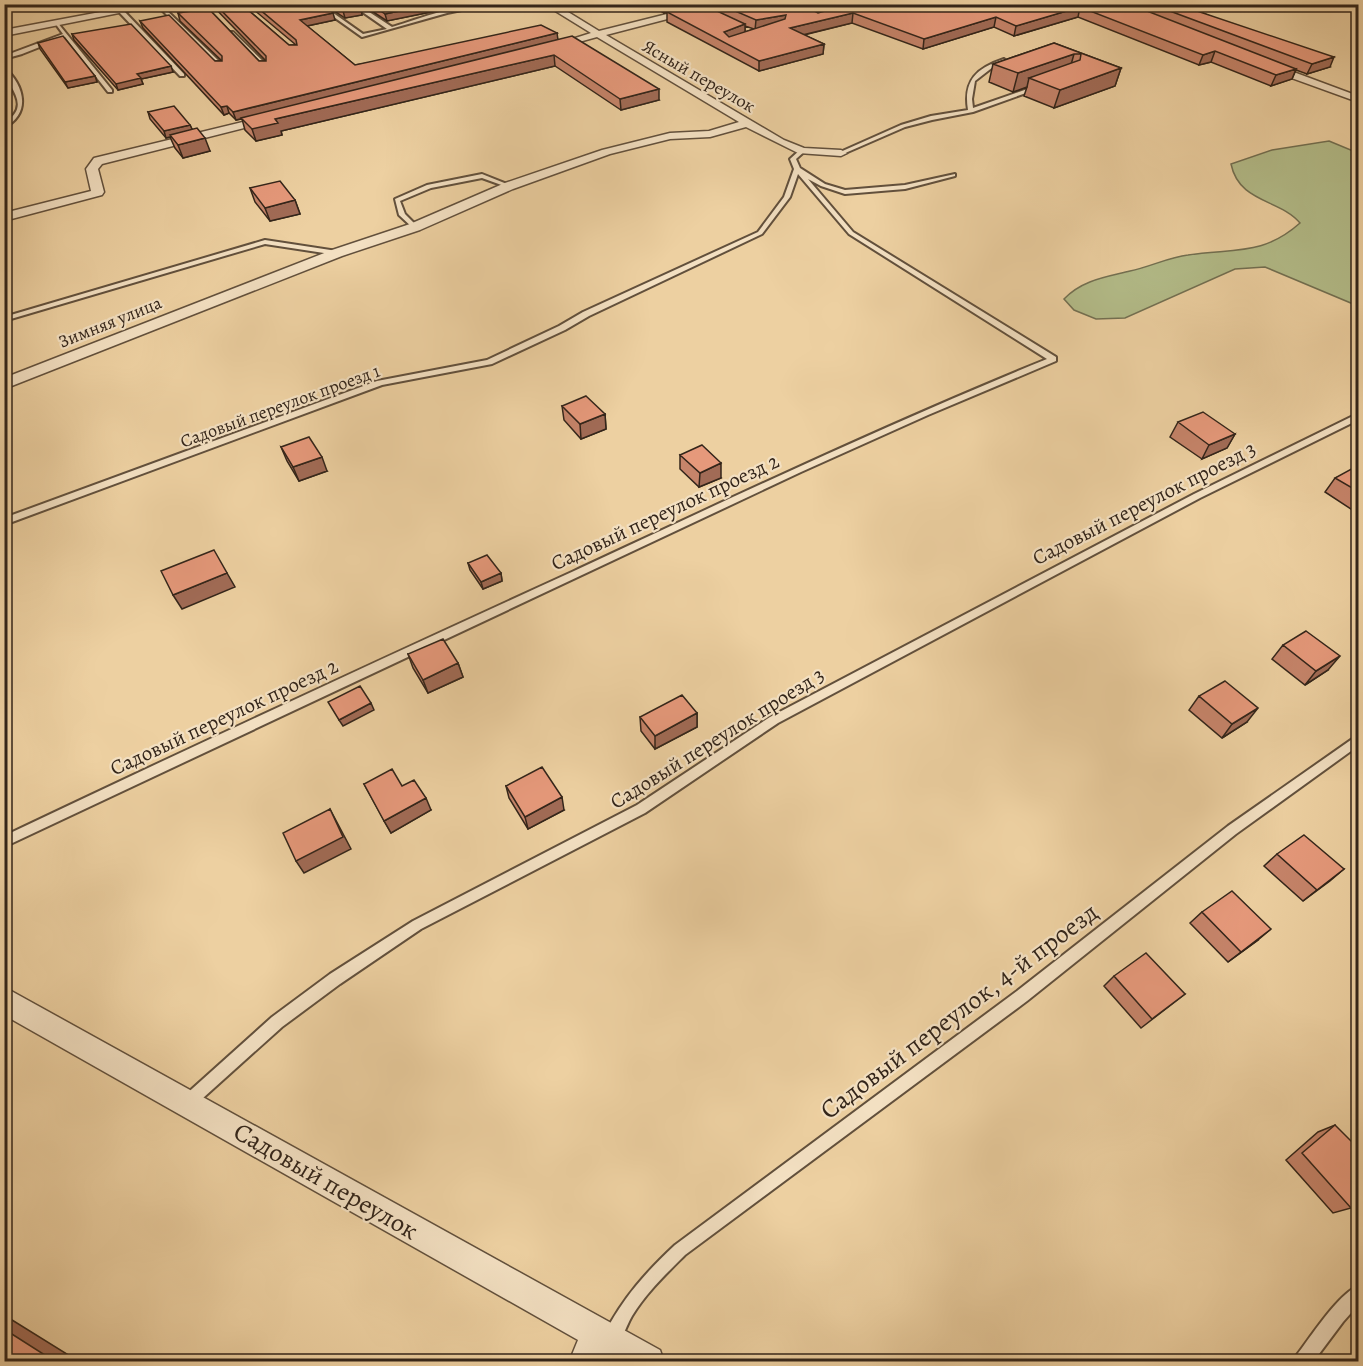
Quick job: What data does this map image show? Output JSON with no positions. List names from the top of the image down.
{
  "streets": {
    "street": ["Ясный переулок", "Зимняя улица", "Садовый переулок"],
    "lane": [
      "Садовый переулок проезд 1",
      "Садовый переулок проезд 3",
      "Садовый переулок проезд 2",
      "Садовый переулок, 4-й проезд"
    ]
  },
  "crossings": [
    ["Ясный переулок", "Зимняя улица"],
    ["Ясный переулок", "Садовый переулок проезд 1"],
    ["Садовый переулок проезд 1", "Садовый переулок проезд 2"],
    ["Садовый переулок проезд 3", "Садовый переулок"],
    ["Садовый переулок, 4-й проезд", "Садовый переулок"]
  ]
}
